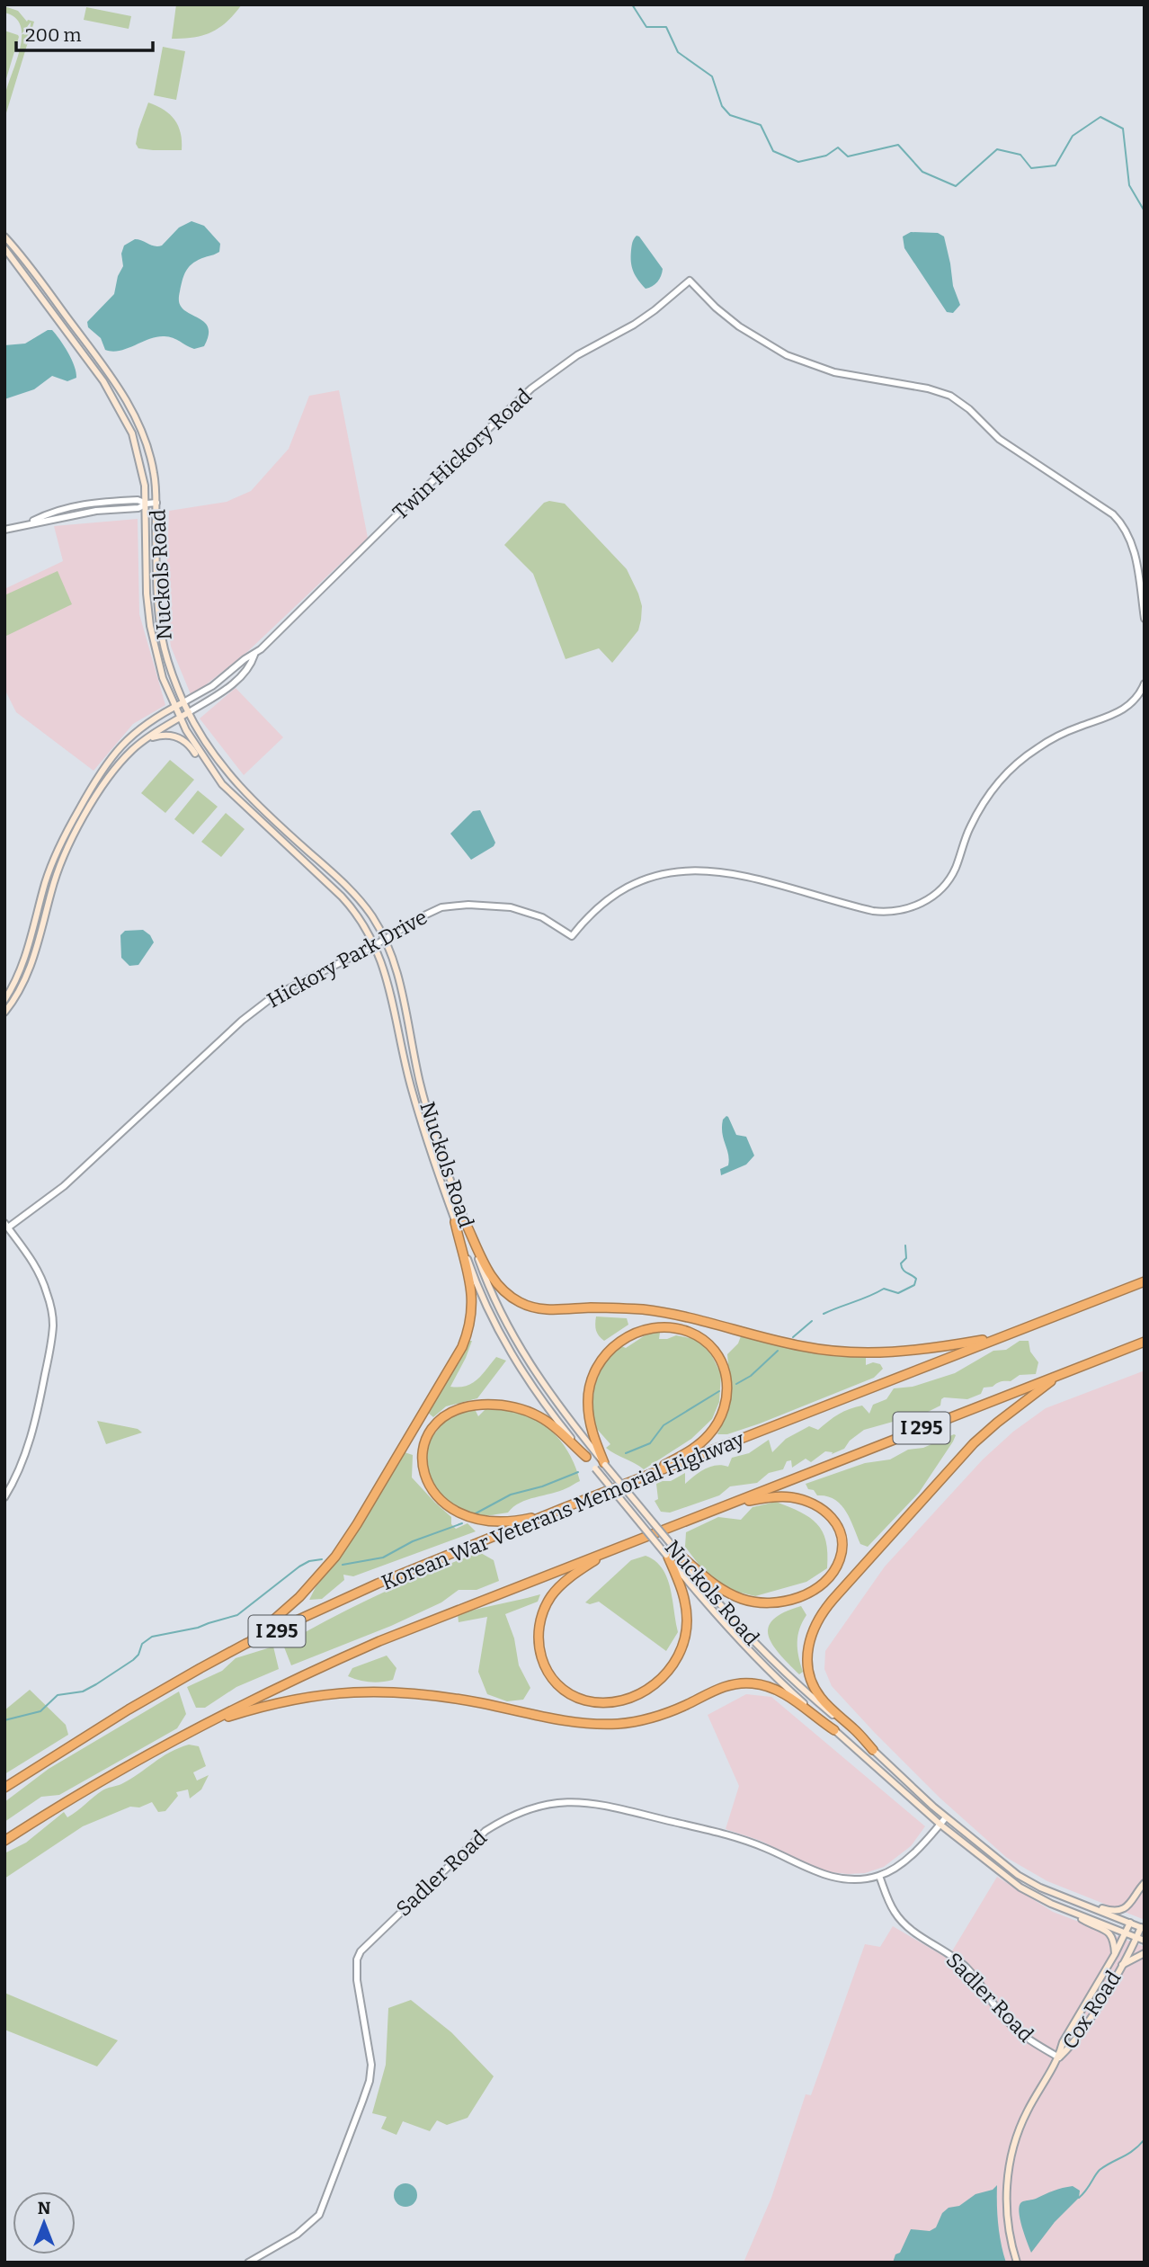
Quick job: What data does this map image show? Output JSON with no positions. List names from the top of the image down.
{
  "streets": {
    "highway": ["I 295", "Korean War Veterans Memorial Highway"],
    "main road": ["Twin Hickory Road", "Nuckols Road", "Cox Road"],
    "street": ["Hickory Park Drive", "Sadler Road"]
  },
  "crossings": [
    ["Twin Hickory Road", "Nuckols Road"],
    ["Nuckols Road", "Hickory Park Drive"],
    ["Nuckols Road", "Sadler Road"],
    ["Nuckols Road", "Cox Road"],
    ["Sadler Road", "Cox Road"]
  ],
  "scale_bar": "200 m",
  "north": "top"
}
